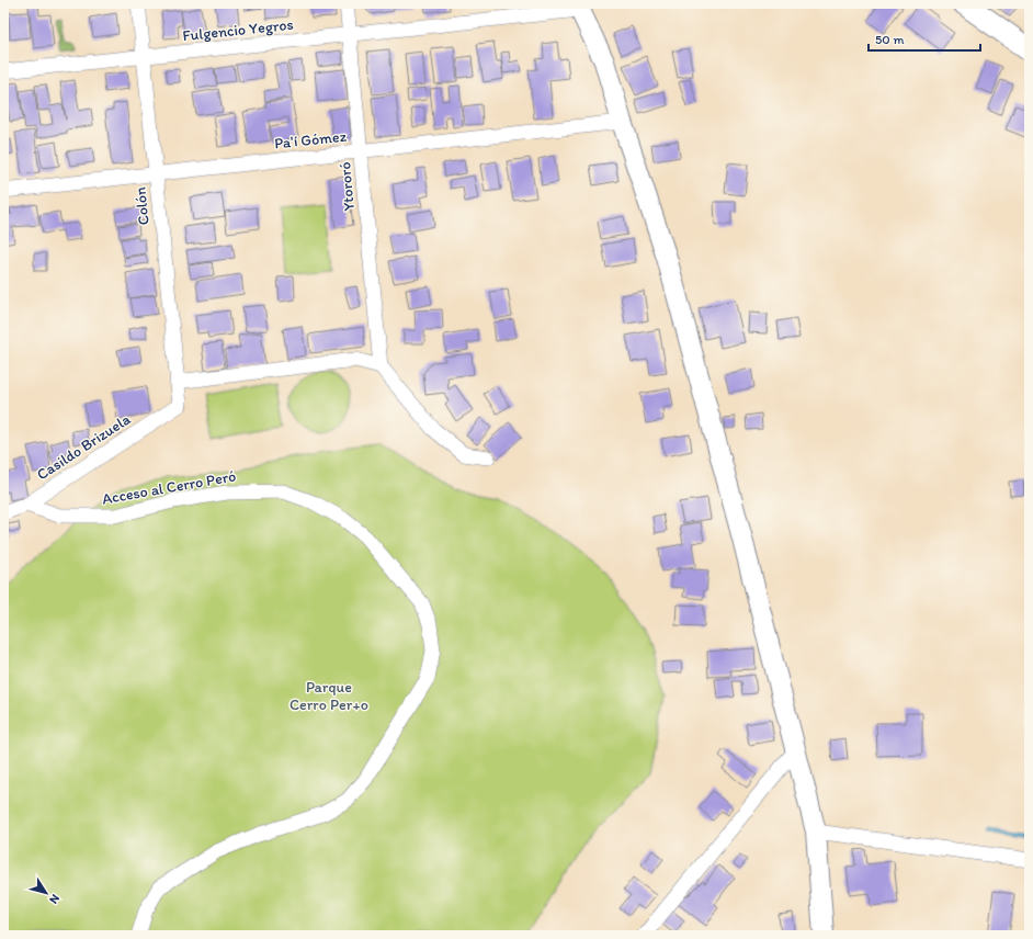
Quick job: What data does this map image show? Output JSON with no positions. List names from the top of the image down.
{
  "streets": {
    "street": [
      "Fulgencio Yegros",
      "Pa'í Gómez",
      "Ytororó",
      "Colón",
      "Casildo Brizuela",
      "Acceso al Cerro Peró"
    ]
  },
  "crossings": [
    ["Fulgencio Yegros", "Ytororó"],
    ["Fulgencio Yegros", "Colón"],
    ["Pa'í Gómez", "Ytororó"],
    ["Pa'í Gómez", "Colón"],
    ["Colón", "Casildo Brizuela"],
    ["Casildo Brizuela", "Acceso al Cerro Peró"]
  ],
  "parks": ["Parque Cerro Per+o"],
  "scale_bar": "50 m",
  "north": "bottom right"
}
